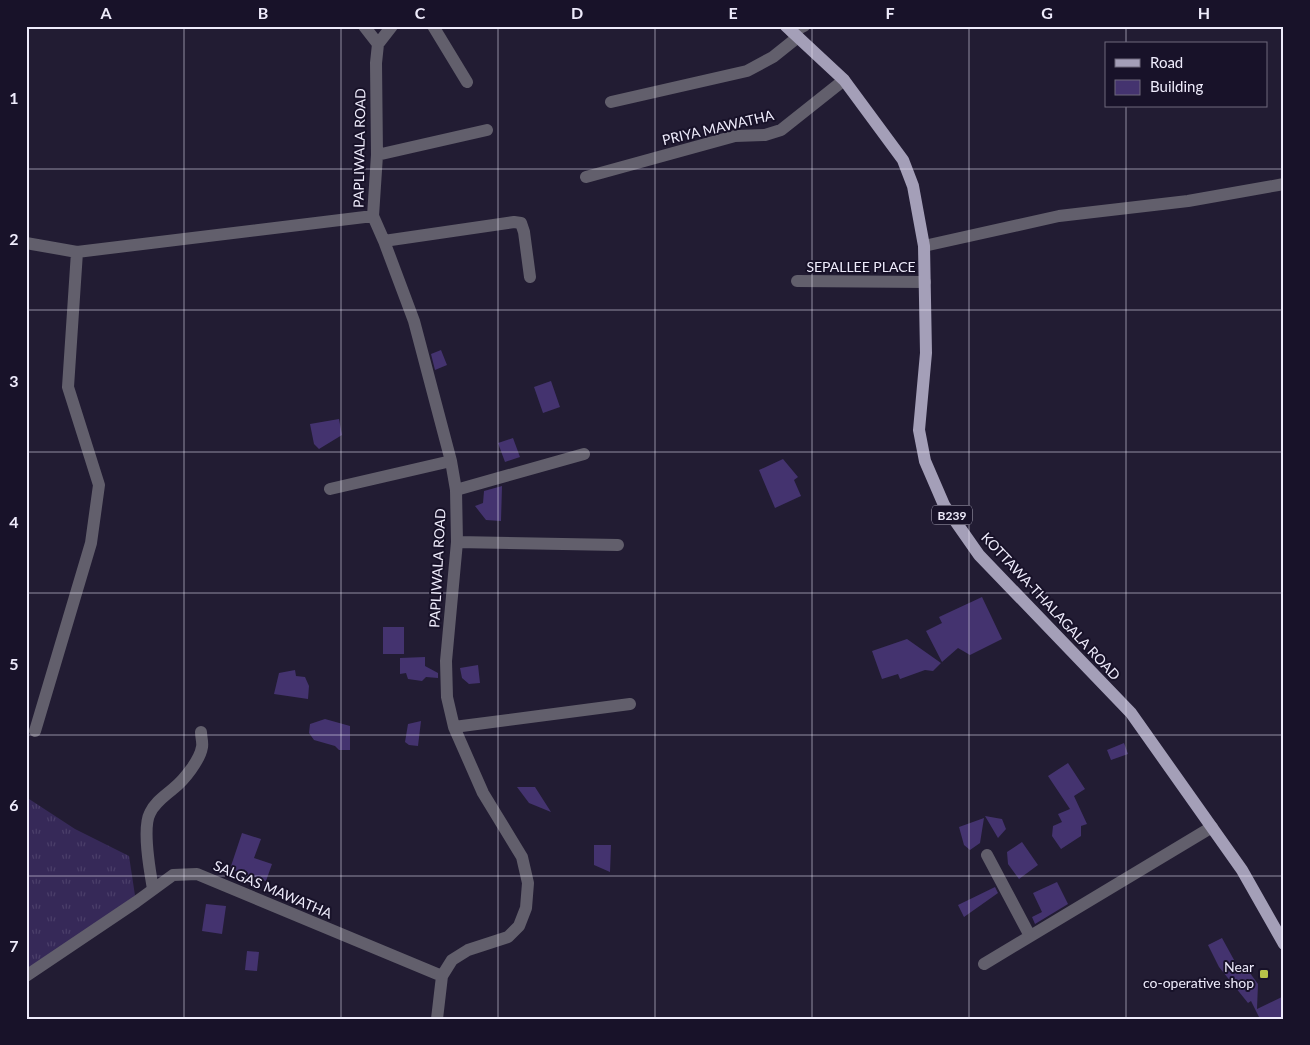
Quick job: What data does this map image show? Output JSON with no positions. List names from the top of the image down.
{
  "streets": {
    "main road": ["B239", "KOTTAWA-THALAGALA ROAD"],
    "street": [
      "PRIYA MAWATHA",
      "PAPLIWALA ROAD",
      "SEPALLEE PLACE",
      "SALGAS MAWATHA"
    ]
  },
  "crossings": [
    ["PRIYA MAWATHA", "KOTTAWA-THALAGALA ROAD"],
    ["PAPLIWALA ROAD", "SALGAS MAWATHA"],
    ["SEPALLEE PLACE", "KOTTAWA-THALAGALA ROAD"]
  ],
  "places": {
    "transit": ["Near co-operative shop"]
  },
  "legend": ["Road", "Building"],
  "grid": {
    "columns": [
      "A",
      "B",
      "C",
      "D",
      "E",
      "F",
      "G",
      "H"
    ],
    "rows": [
      "1",
      "2",
      "3",
      "4",
      "5",
      "6",
      "7"
    ]
  }
}
